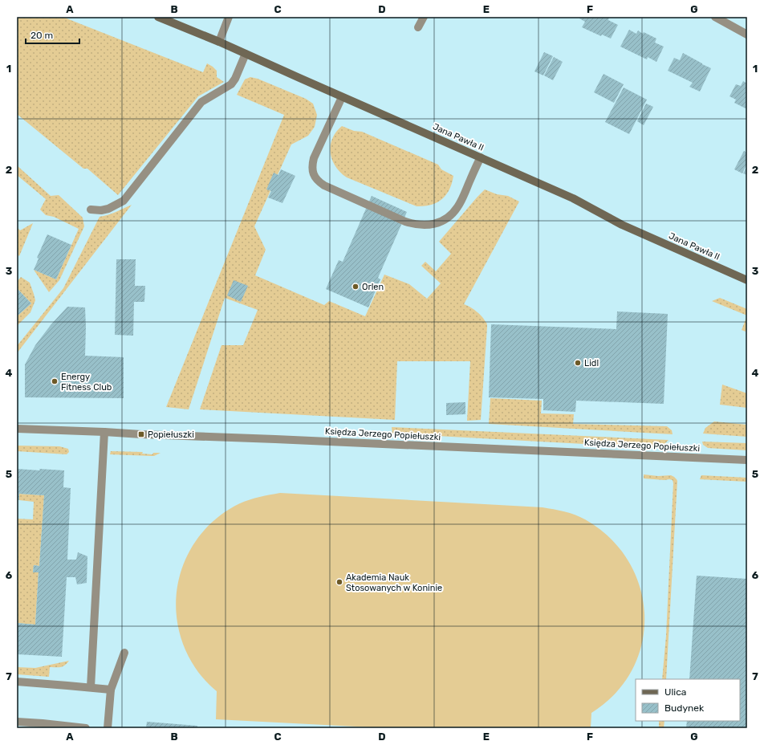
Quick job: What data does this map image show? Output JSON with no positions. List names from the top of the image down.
{
  "streets": {
    "main road": ["Jana Pawła II"],
    "street": ["Księdza Jerzego Popiełuszki"]
  },
  "places": {
    "other": [
      "Orlen",
      "Lidl",
      "Energy Fitness Club",
      "Akademia Nauk Stosowanych w Koninie"
    ],
    "transit": ["Popiełuszki"]
  },
  "legend": ["Ulica", "Budynek"],
  "scale_bar": "20 m",
  "grid": {
    "columns": [
      "A",
      "B",
      "C",
      "D",
      "E",
      "F",
      "G"
    ],
    "rows": [
      "1",
      "2",
      "3",
      "4",
      "5",
      "6",
      "7"
    ]
  }
}
